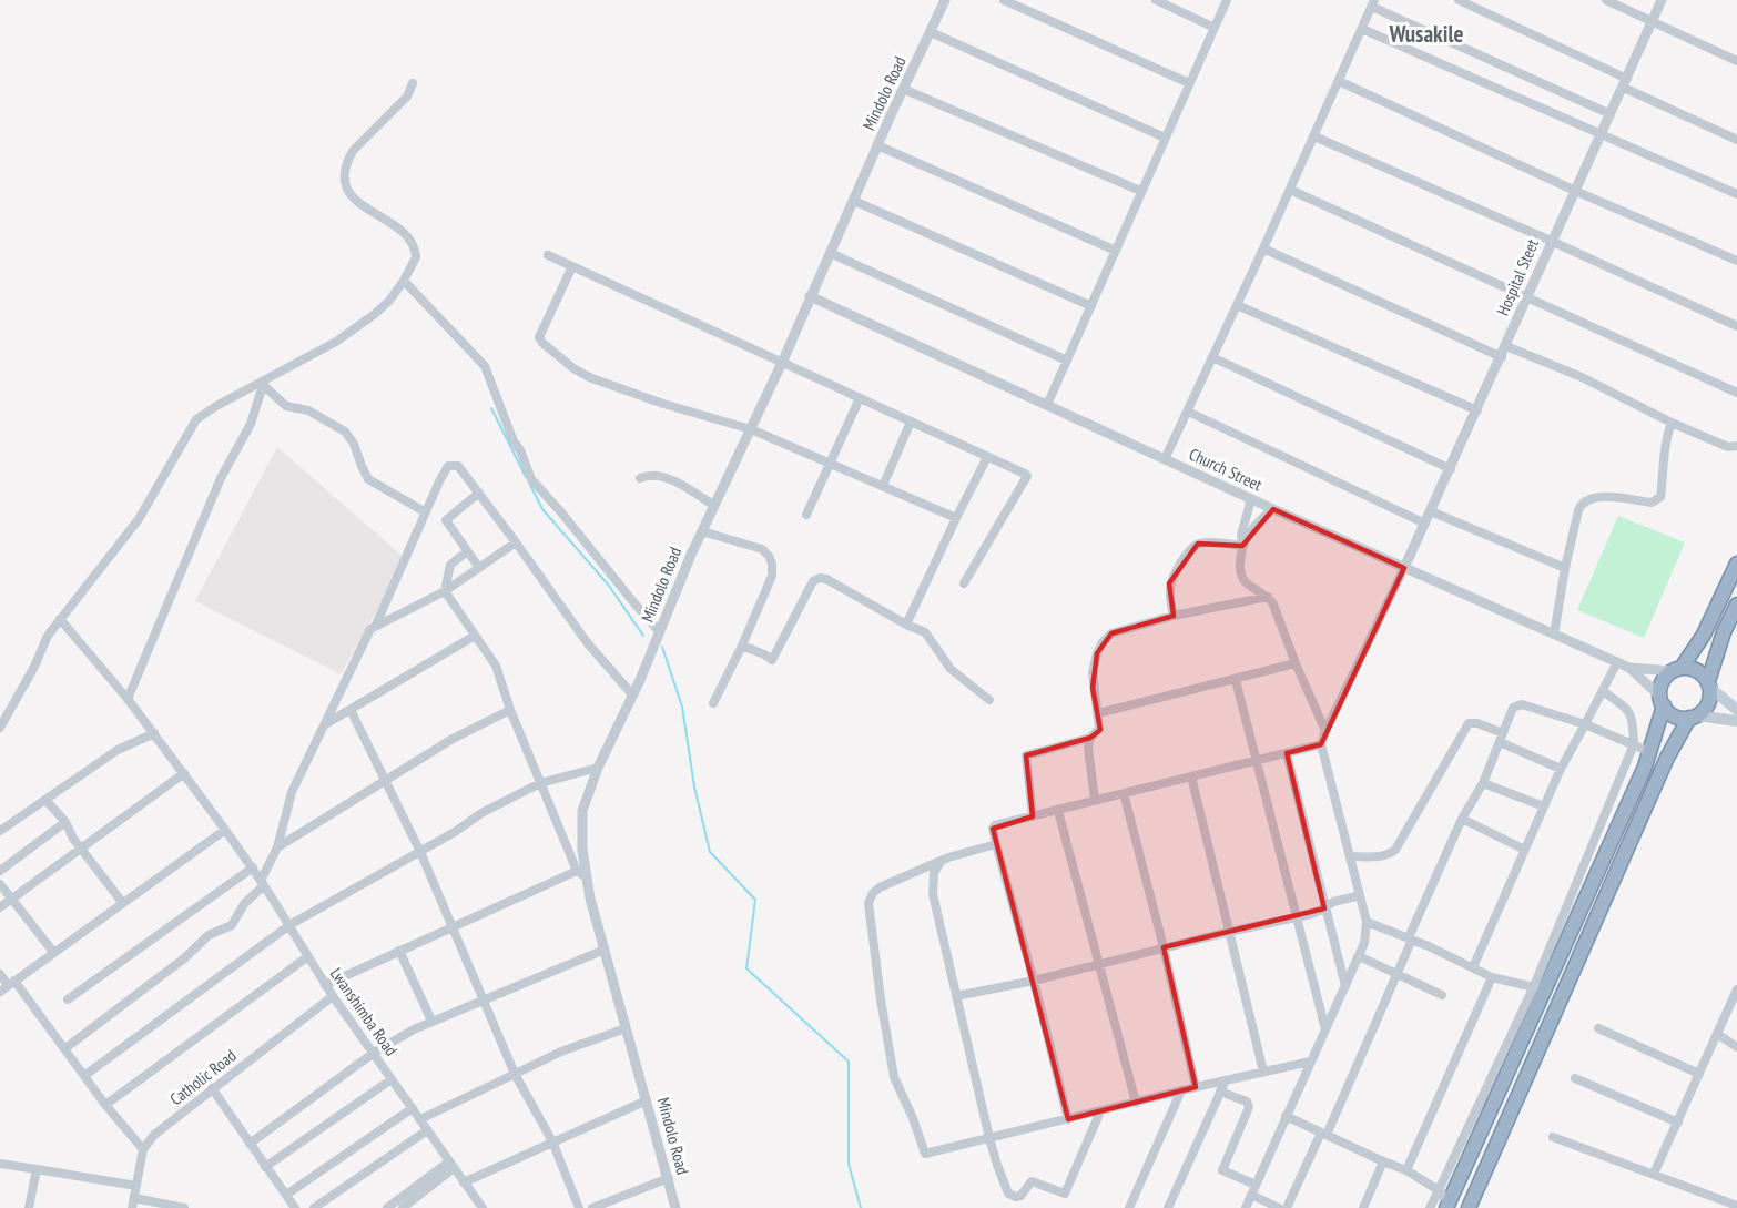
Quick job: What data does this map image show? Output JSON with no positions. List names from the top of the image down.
{
  "streets": {
    "street": [
      "Mindolo Road",
      "Hospital Steet",
      "Church Street",
      "Lwanshimba Road",
      "Catholic Road"
    ]
  },
  "crossings": [
    ["Mindolo Road", "Church Street"],
    ["Hospital Steet", "Church Street"],
    ["Lwanshimba Road", "Catholic Road"]
  ],
  "districts": ["Wusakile"]
}
